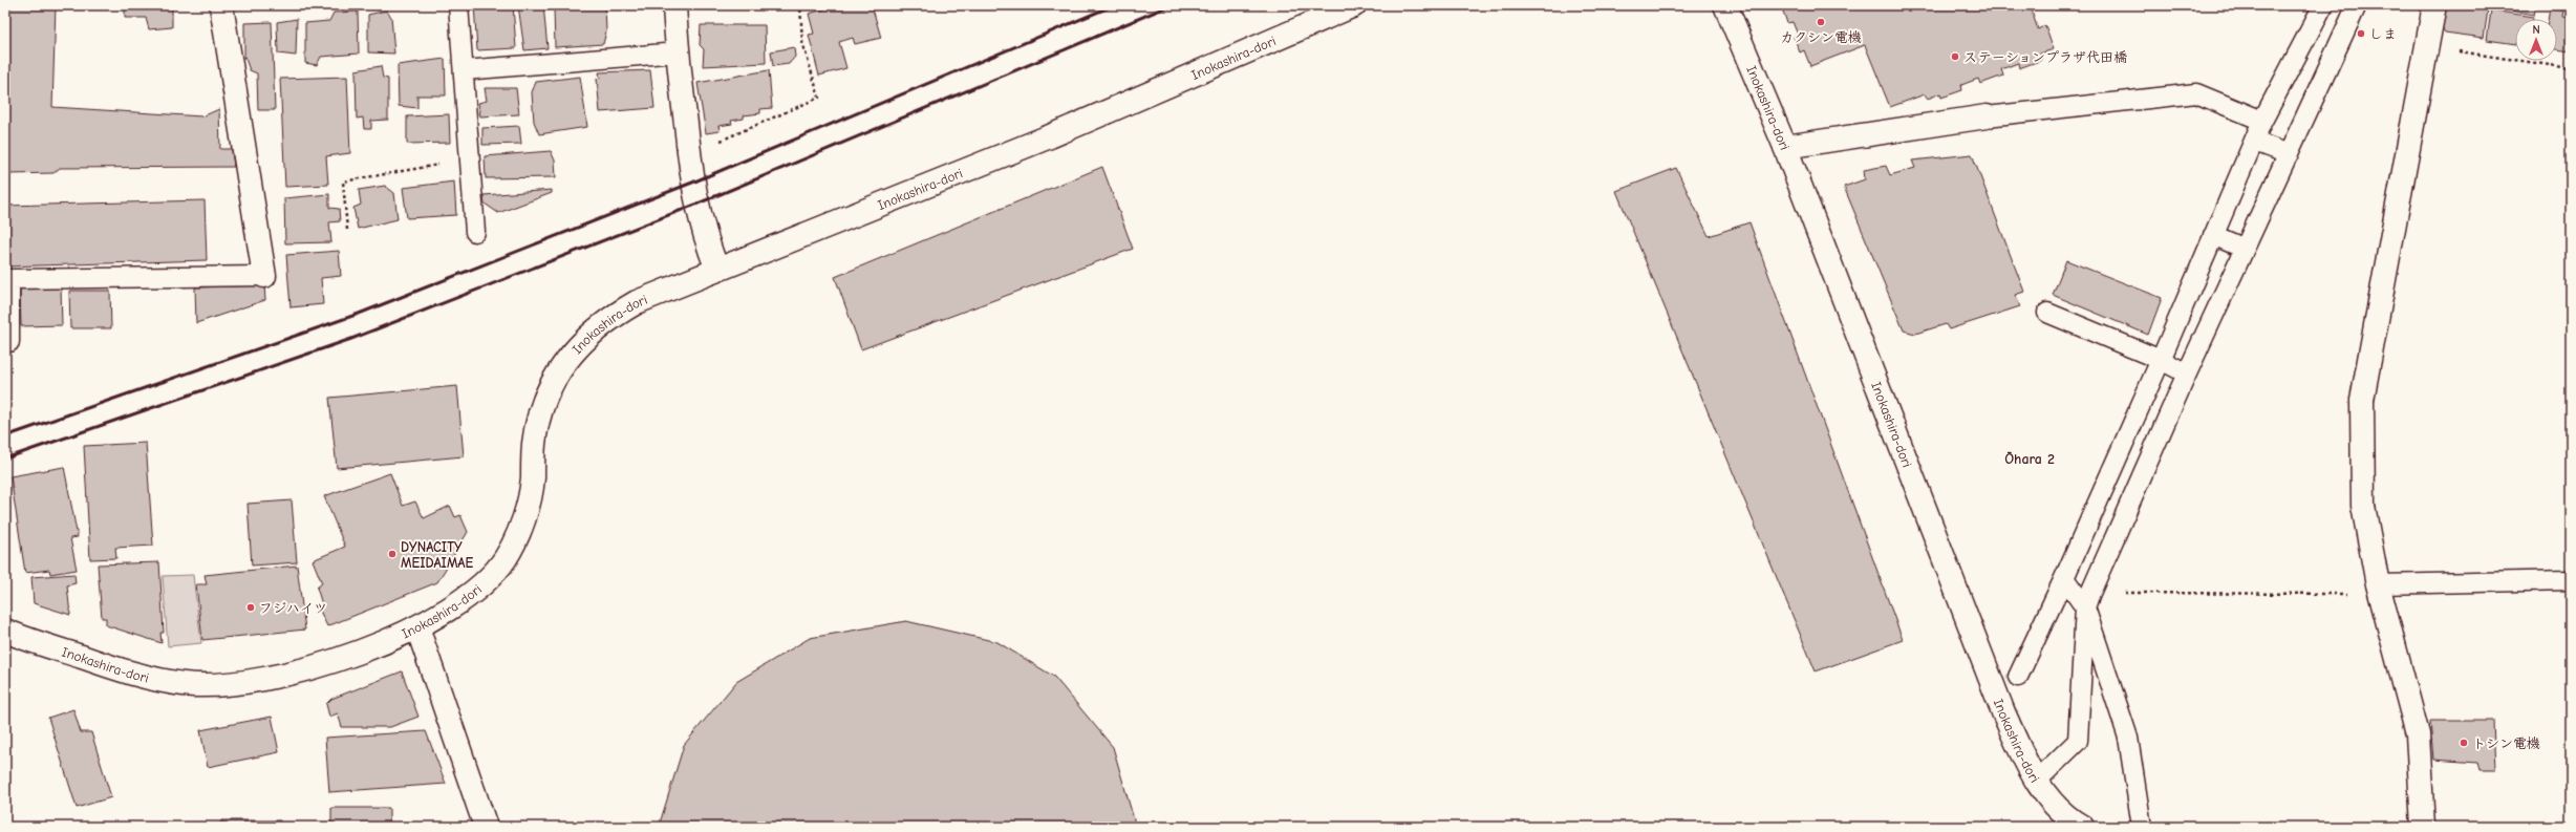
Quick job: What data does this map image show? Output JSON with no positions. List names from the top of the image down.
{
  "streets": {
    "main road": ["Inokashira-dori"]
  },
  "districts": ["Ōhara 2"],
  "places": [
    "カクシン電機",
    "しま",
    "ステーションプラザ代田橋",
    "DYNACITY MEIDAIMAE",
    "フジハイツ",
    "トシン電機"
  ],
  "north": "top"
}
